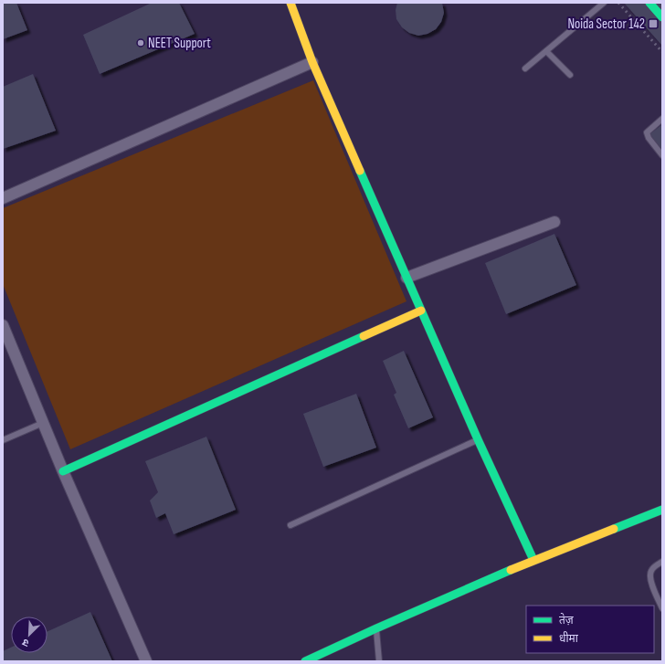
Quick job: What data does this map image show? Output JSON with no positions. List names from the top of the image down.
{
  "places": {
    "transit": ["Noida Sector 142"],
    "other": ["NEET Support"]
  },
  "legend": ["तेज़", "धीमा"],
  "north": "bottom left"
}
